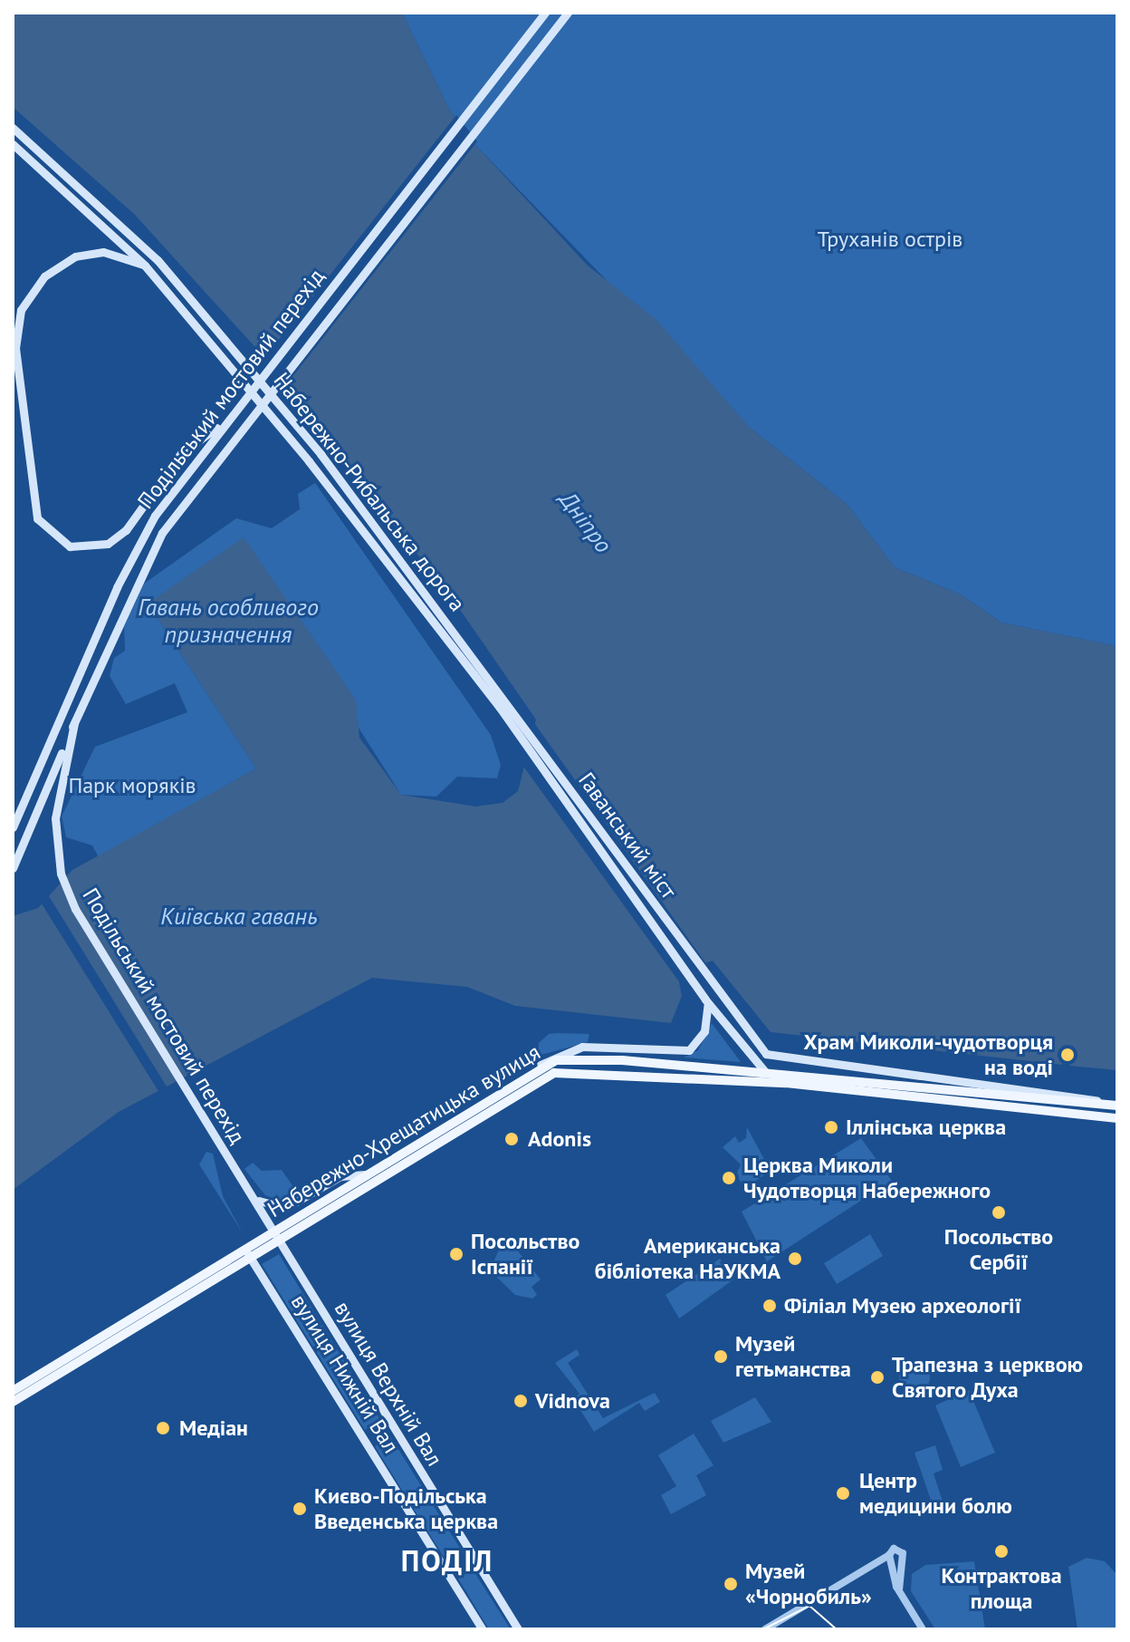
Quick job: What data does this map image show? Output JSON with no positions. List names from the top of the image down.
{
  "streets": {
    "main road": [
      "Подільський мостовий перехід",
      "Набережно-Рибальська дорога",
      "Гаванський міст",
      "Набережно-Хрещатицька вулиця",
      "вулиця Нижній Вал",
      "вулиця Верхній Вал"
    ]
  },
  "crossings": [
    ["Подільський мостовий перехід", "Набережно-Хрещатицька вулиця"],
    ["Подільський мостовий перехід", "вулиця Верхній Вал"],
    ["Набережно-Рибальська дорога", "Гаванський міст"],
    ["Гаванський міст", "Набережно-Хрещатицька вулиця"],
    ["Набережно-Хрещатицька вулиця", "вулиця Нижній Вал"],
    ["Набережно-Хрещатицька вулиця", "вулиця Верхній Вал"]
  ],
  "districts": ["ПОДІЛ"],
  "water": ["Дніпро", "Гавань особливого призначення", "Київська гавань"],
  "parks": ["Труханів острів", "Парк моряків"],
  "places": [
    "Храм Миколи-чудотворця на воді",
    "Іллінська церква",
    "Adonis",
    "Церква Миколи Чудотворця Набережного",
    "Посольство Сербії",
    "Посольство Іспанії",
    "Американська бібліотека НаУКМА",
    "Філіал Музею археології",
    "Музей гетьманства",
    "Трапезна з церквою Святого Духа",
    "Vidnova",
    "Медіан",
    "Центр медицини болю",
    "Києво-Подільська Введенська церква",
    "Контрактова площа",
    "Музей «Чорнобиль»"
  ]
}
